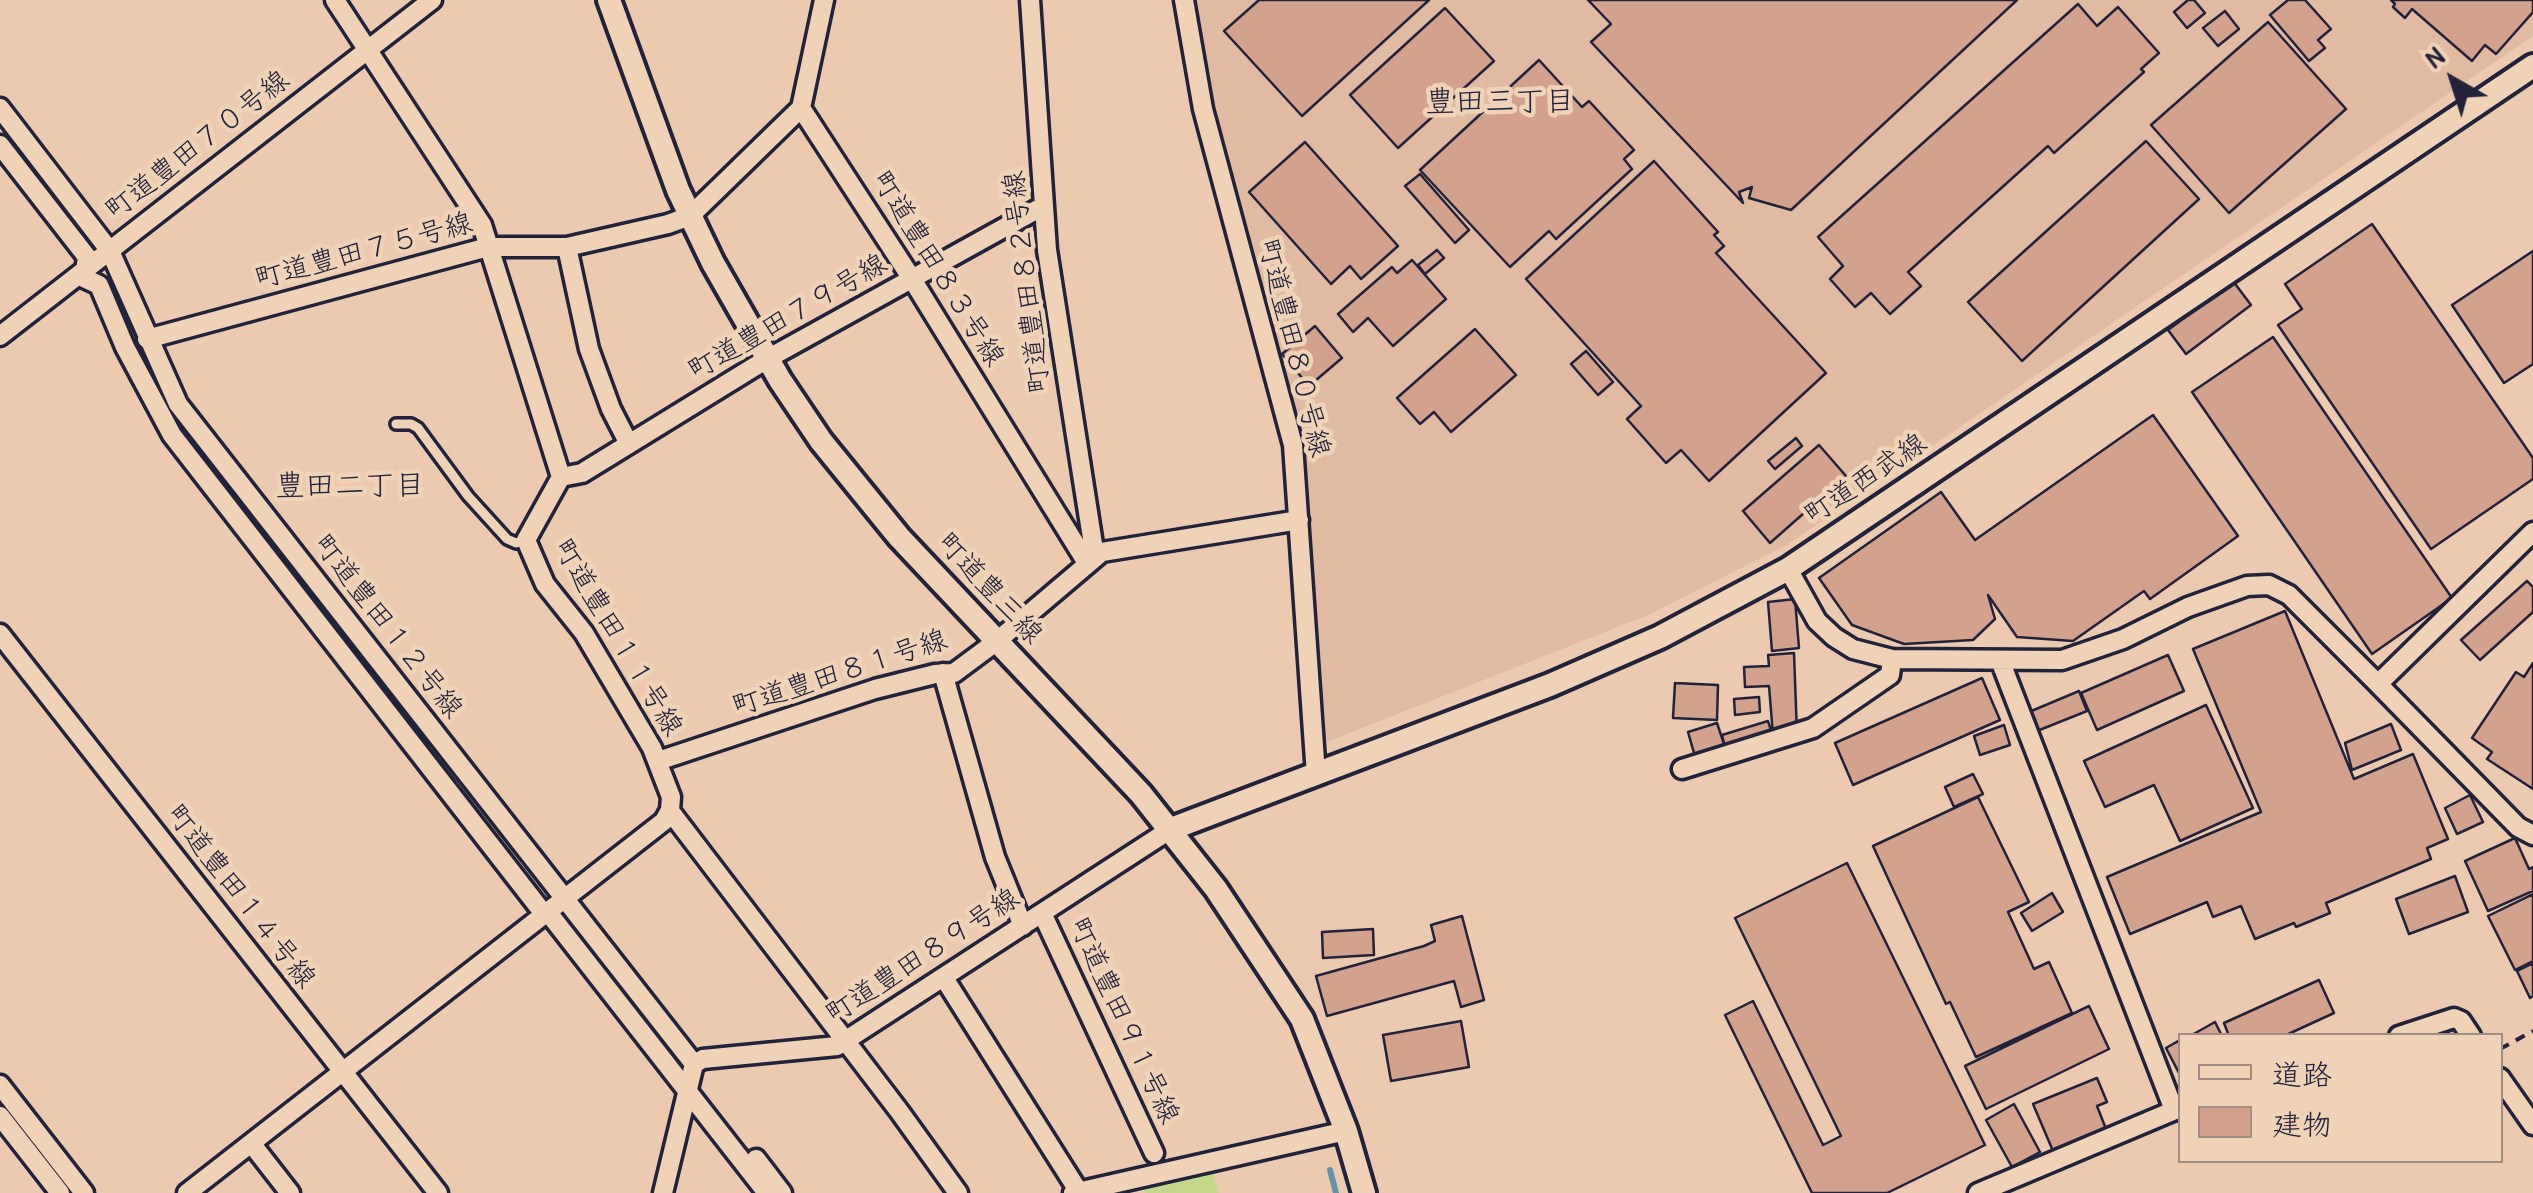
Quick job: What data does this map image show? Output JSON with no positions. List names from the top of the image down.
{
  "streets": {
    "street": [
      "町道豊田７０号線",
      "町道豊田７５号線",
      "町道豊田８３号線",
      "町道豊田８２号線",
      "町道豊田７９号線",
      "町道豊田８０号線",
      "町道西武線",
      "町道豊三線",
      "町道豊田１２号線",
      "町道豊田１１号線",
      "町道豊田８１号線",
      "町道豊田１４号線",
      "町道豊田８９号線",
      "町道豊田９１号線"
    ]
  },
  "crossings": [
    ["町道豊田７０号線", "町道豊田１２号線"],
    ["町道豊田７５号線", "町道豊田８３号線"],
    ["町道豊田７５号線", "町道豊三線"],
    ["町道豊田７５号線", "町道豊田１２号線"],
    ["町道豊田８３号線", "町道豊田８２号線"],
    ["町道豊田８３号線", "町道豊田７９号線"],
    ["町道豊田８３号線", "町道豊田８１号線"],
    ["町道豊田８２号線", "町道豊田７９号線"],
    ["町道豊田８２号線", "町道豊田８１号線"],
    ["町道豊田７９号線", "町道豊三線"],
    ["町道豊田７９号線", "町道豊田１１号線"],
    ["町道豊田８０号線", "町道西武線"],
    ["町道豊田８０号線", "町道豊田８１号線"],
    ["町道西武線", "町道豊三線"],
    ["町道西武線", "町道豊田８９号線"],
    ["町道豊三線", "町道豊田８１号線"],
    ["町道豊三線", "町道豊田８９号線"],
    ["町道豊田１２号線", "町道豊田８９号線"],
    ["町道豊田１１号線", "町道豊田８１号線"],
    ["町道豊田８９号線", "町道豊田９１号線"]
  ],
  "districts": ["豊田三丁目", "豊田二丁目"],
  "legend": ["道路", "建物"],
  "north": "top left"
}
